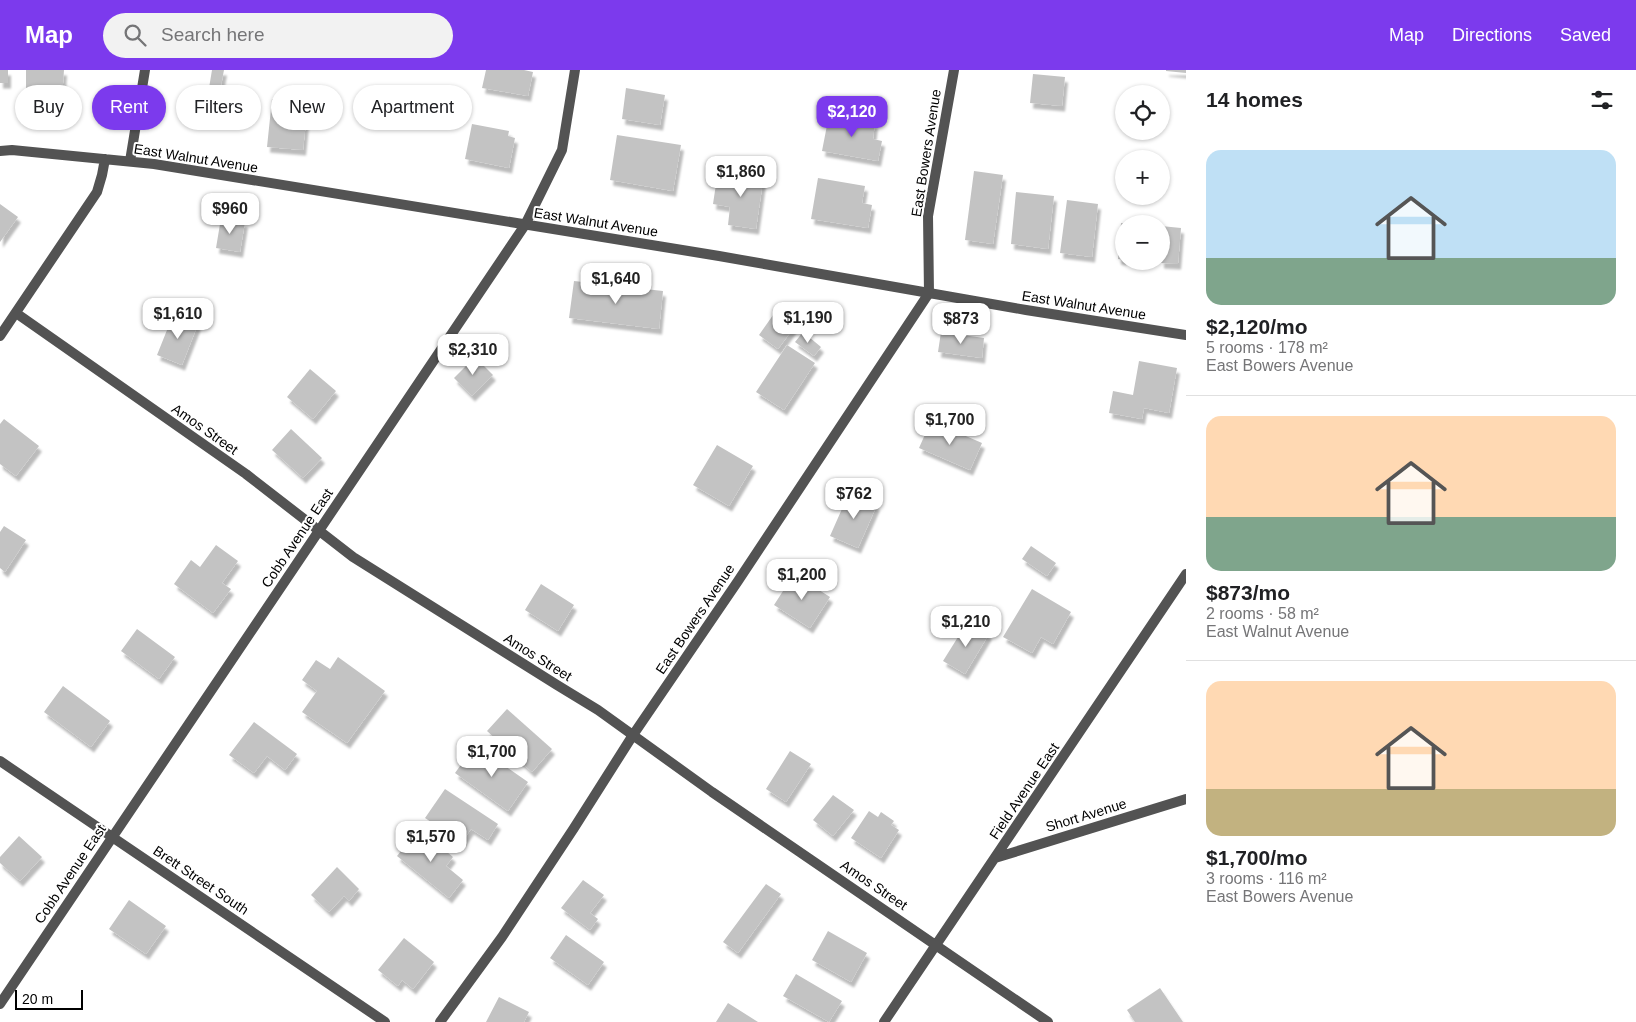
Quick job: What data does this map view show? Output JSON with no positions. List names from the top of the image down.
{
  "streets": {
    "street": [
      "East Bowers Avenue",
      "East Walnut Avenue",
      "Amos Street",
      "Cobb Avenue East",
      "Field Avenue East",
      "Short Avenue",
      "Brett Street South"
    ]
  },
  "crossings": [
    ["East Bowers Avenue", "East Walnut Avenue"],
    ["East Bowers Avenue", "Amos Street"],
    ["East Walnut Avenue", "Cobb Avenue East"],
    ["Amos Street", "Cobb Avenue East"],
    ["Amos Street", "Field Avenue East"],
    ["Cobb Avenue East", "Brett Street South"],
    ["Field Avenue East", "Short Avenue"]
  ],
  "scale_bar": "20 m",
  "page": {
    "header": "Map",
    "search": "Search here",
    "nav": ["Map", "Directions", "Saved"],
    "heading": "14 homes",
    "map_buttons": ["+", "−"],
    "chip": [
      "Buy",
      "Rent",
      "Filters",
      "New",
      "Apartment"
    ],
    "price": [
      "$2,120",
      "$1,860",
      "$960",
      "$1,640",
      "$1,610",
      "$1,190",
      "$873",
      "$2,310",
      "$1,700",
      "$762",
      "$1,200",
      "$1,210",
      "$1,700",
      "$1,570"
    ],
    "list": [
      {
        "name": "$2,120/mo",
        "note": "5 rooms · 178 m² · East Bowers Avenue"
      },
      {
        "name": "$873/mo",
        "note": "2 rooms · 58 m² · East Walnut Avenue"
      },
      {
        "name": "$1,700/mo",
        "note": "3 rooms · 116 m² · East Bowers Avenue"
      }
    ],
    "scale": "20 m"
  }
}
